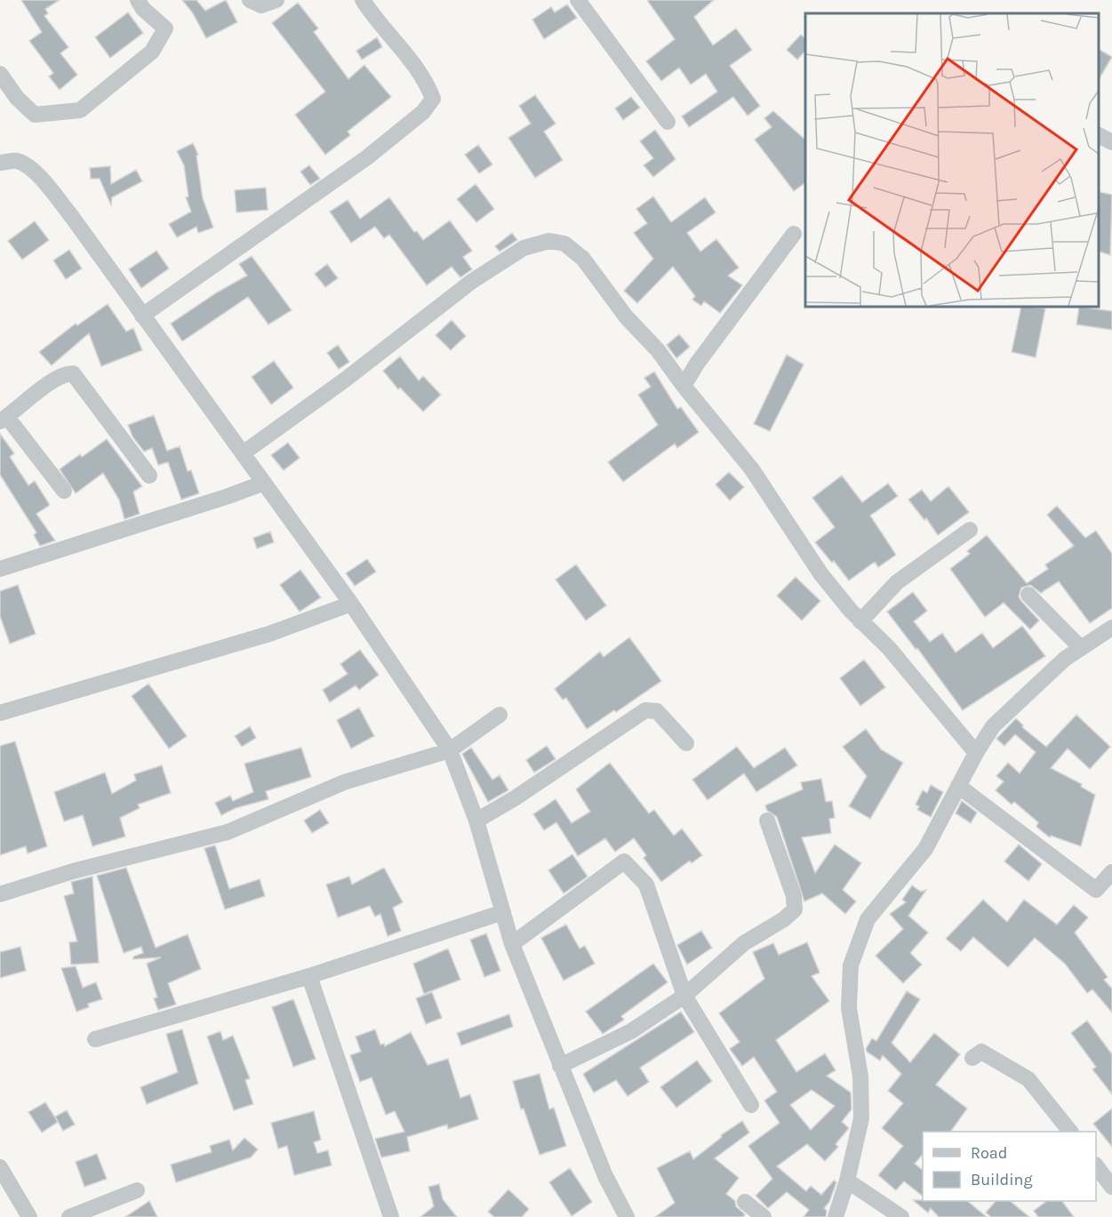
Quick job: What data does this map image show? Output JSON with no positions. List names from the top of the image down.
{
  "legend": ["Road", "Building"]
}
